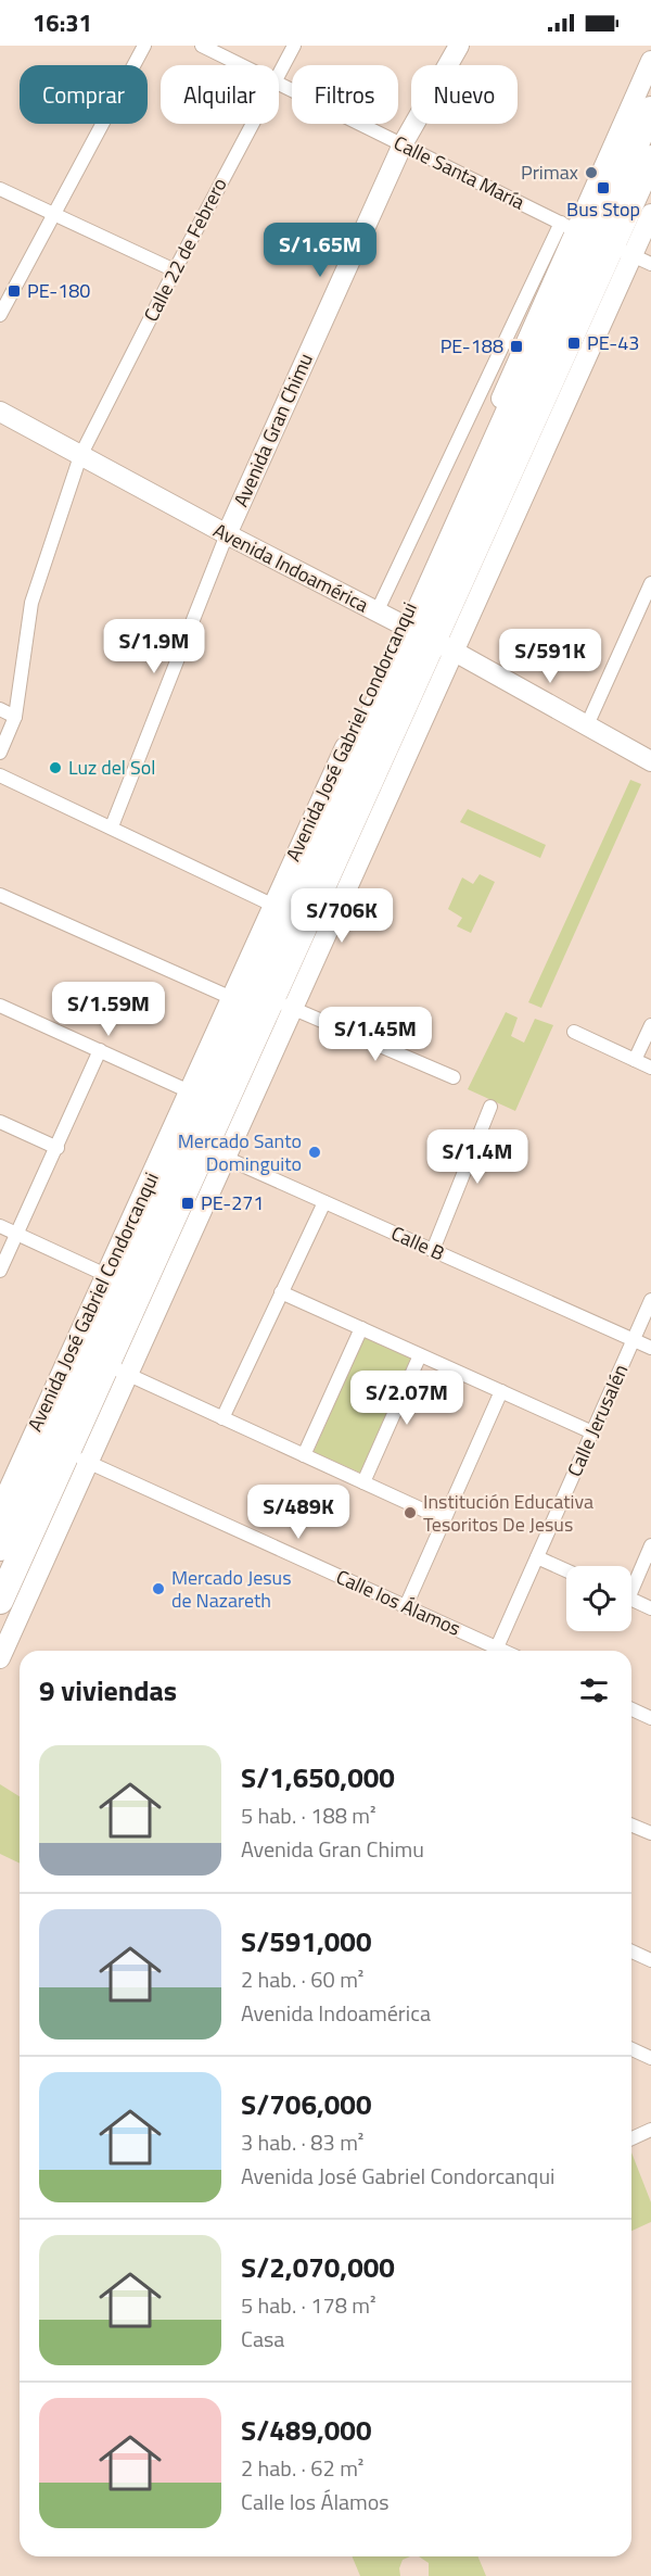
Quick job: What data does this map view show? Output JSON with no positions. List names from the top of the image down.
{
  "streets": {
    "highway": ["Avenida José Gabriel Condorcanqui"],
    "street": [
      "Calle Santa María",
      "Calle 22 de Febrero",
      "Avenida Gran Chimu",
      "Avenida Indoamérica",
      "Calle B",
      "Calle Jerusalén",
      "Calle los Álamos"
    ]
  },
  "crossings": [
    ["Calle Santa María", "Avenida Gran Chimu"],
    ["Calle Santa María", "Avenida José Gabriel Condorcanqui"],
    ["Calle 22 de Febrero", "Avenida Indoamérica"],
    ["Avenida Gran Chimu", "Avenida Indoamérica"],
    ["Avenida Indoamérica", "Avenida José Gabriel Condorcanqui"],
    ["Avenida José Gabriel Condorcanqui", "Calle B"],
    ["Avenida José Gabriel Condorcanqui", "Calle los Álamos"],
    ["Calle B", "Calle Jerusalén"],
    ["Calle Jerusalén", "Calle los Álamos"]
  ],
  "places": {
    "other": [
      "Primax",
      "Luz del Sol",
      "Mercado Santo Dominguito",
      "Institución Educativa Tesoritos De Jesus",
      "Mercado Jesus de Nazareth"
    ],
    "transit": [
      "Bus Stop",
      "PE-180",
      "PE-43",
      "PE-188",
      "PE-271"
    ]
  },
  "page": {
    "status": "16:31",
    "chip": [
      "Comprar",
      "Alquilar",
      "Filtros",
      "Nuevo"
    ],
    "price": [
      "S/1.65M",
      "S/1.9M",
      "S/591K",
      "S/706K",
      "S/1.59M",
      "S/1.45M",
      "S/1.4M",
      "S/2.07M",
      "S/489K"
    ],
    "heading": "9 viviendas",
    "list": [
      {
        "name": "S/1,650,000",
        "note": "5 hab. · 188 m² · Avenida Gran Chimu"
      },
      {
        "name": "S/591,000",
        "note": "2 hab. · 60 m² · Avenida Indoamérica"
      },
      {
        "name": "S/706,000",
        "note": "3 hab. · 83 m² · Avenida José Gabriel Condorcanqui"
      },
      {
        "name": "S/2,070,000",
        "note": "5 hab. · 178 m² · Casa"
      },
      {
        "name": "S/489,000",
        "note": "2 hab. · 62 m² · Calle los Álamos"
      }
    ]
  }
}
